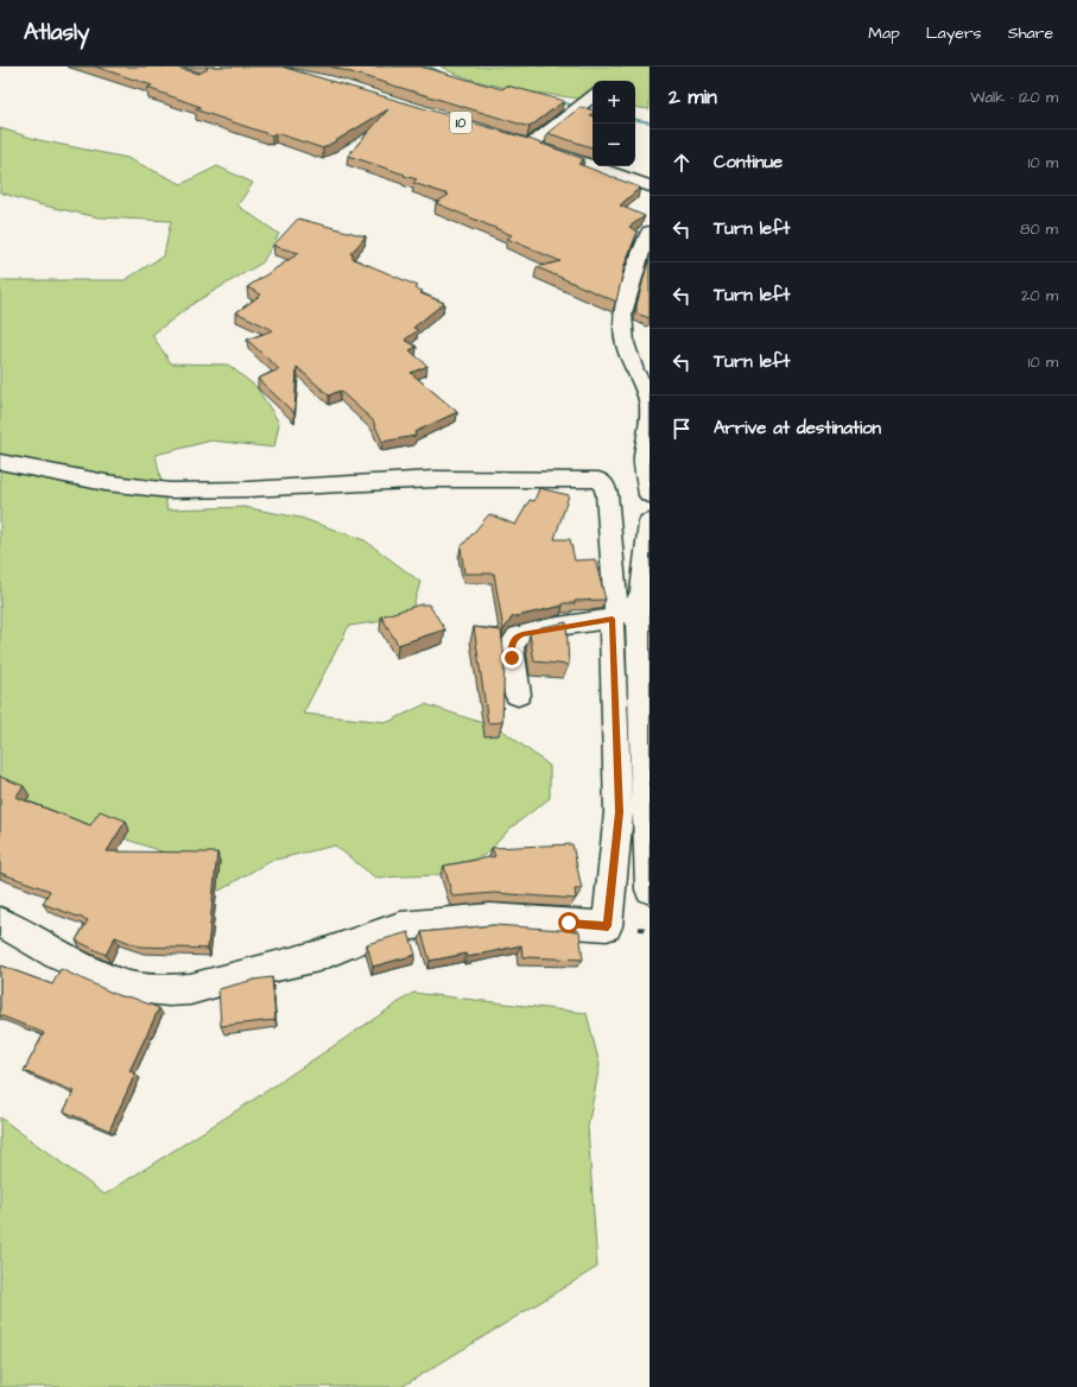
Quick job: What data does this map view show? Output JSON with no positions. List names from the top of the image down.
{
  "page": {
    "header": "Atlasly",
    "nav": ["Map", "Layers", "Share"],
    "heading": ["2 min", "Walk · 120 m"],
    "map_buttons": ["+", "−"],
    "list": [
      ["Continue", "10 m"],
      ["Turn left", "80 m"],
      ["Turn left", "20 m"],
      ["Turn left", "10 m"],
      "Arrive at destination"
    ]
  }
}
